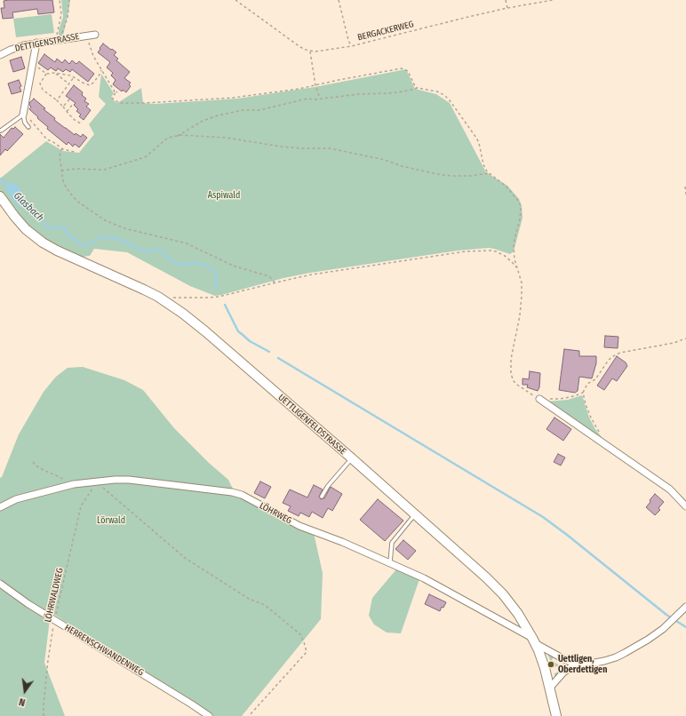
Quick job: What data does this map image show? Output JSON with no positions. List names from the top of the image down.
{
  "streets": {
    "main road": ["UETTLIGENFELDSTRASSE"],
    "street": ["DETTIGENSTRASSE", "LÖHRWEG", "HERRENSCHWANDENWEG"],
    "path": ["BERGACKERWEG", "LÖHRWALDWEG"]
  },
  "crossings": [
    ["UETTLIGENFELDSTRASSE", "LÖHRWEG"],
    ["LÖHRWEG", "LÖHRWALDWEG"],
    ["LÖHRWALDWEG", "HERRENSCHWANDENWEG"]
  ],
  "water": ["Glasbach"],
  "parks": ["Aspiwald", "Lörwald"],
  "places": ["Uettligen, Oberdettigen"],
  "north": "bottom"
}
